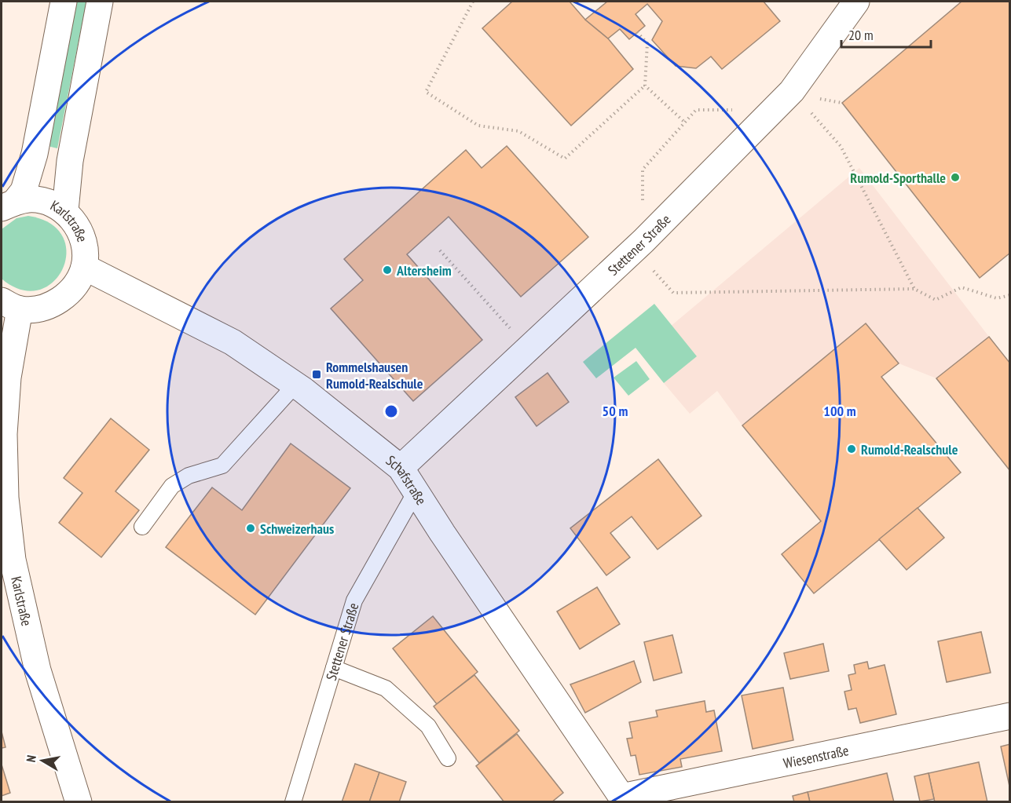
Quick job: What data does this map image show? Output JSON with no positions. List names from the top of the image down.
{
  "streets": {
    "street": [
      "Karlstraße",
      "Stettener Straße",
      "Schafstraße",
      "Wiesenstraße"
    ]
  },
  "crossings": [
    ["Karlstraße", "Schafstraße"],
    ["Stettener Straße", "Schafstraße"],
    ["Schafstraße", "Wiesenstraße"]
  ],
  "places": {
    "other": [
      "Rumold-Sporthalle",
      "Altersheim",
      "Rumold-Realschule",
      "Schweizerhaus"
    ],
    "transit": ["Rommelshausen Rumold-Realschule"]
  },
  "scale_bar": "20 m",
  "north": "left",
  "rings": ["50 m", "100 m"]
}
